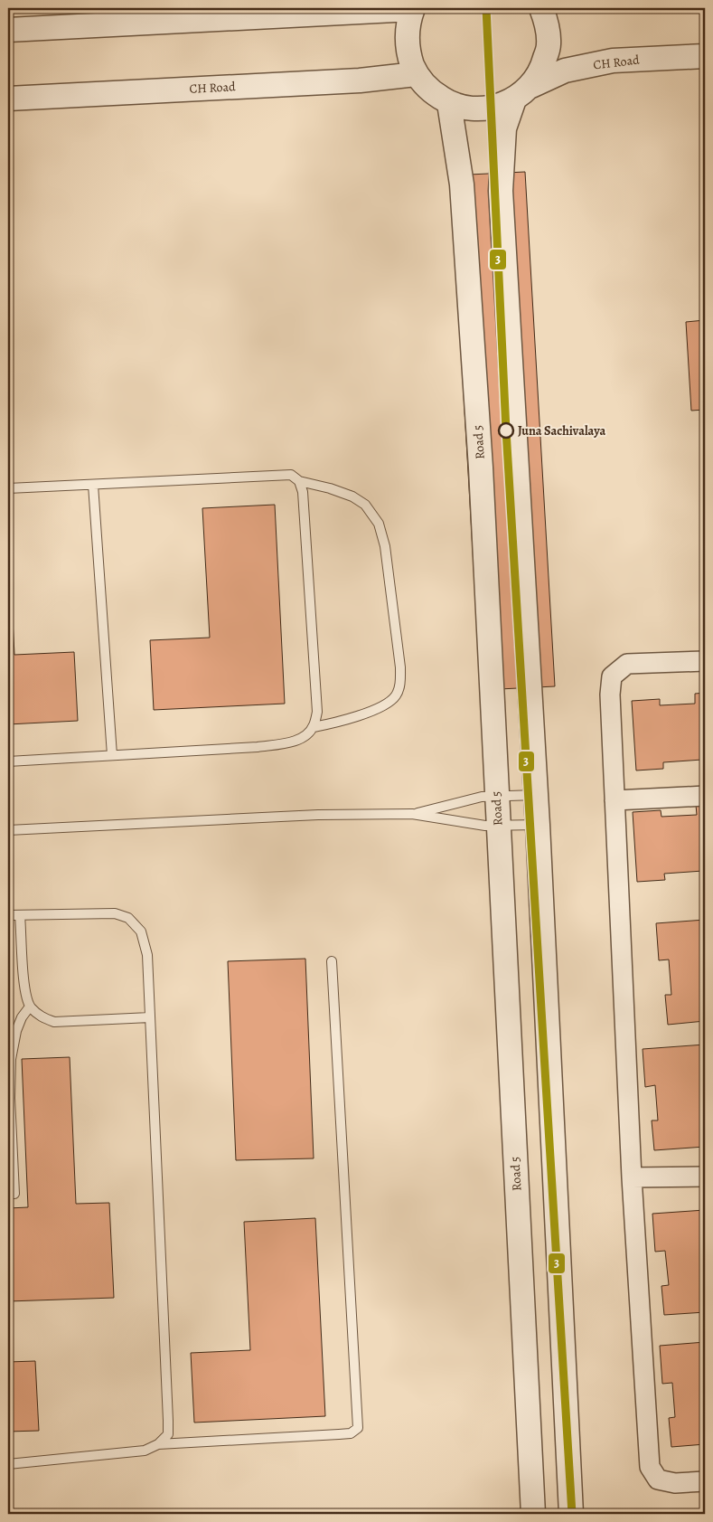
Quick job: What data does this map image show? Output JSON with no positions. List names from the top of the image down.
{
  "streets": {
    "street": ["CH Road", "Road 5"]
  },
  "crossings": [
    ["CH Road", "Road 5"]
  ],
  "places": ["Juna Sachivalaya"],
  "lines": ["transit line 3"]
}
